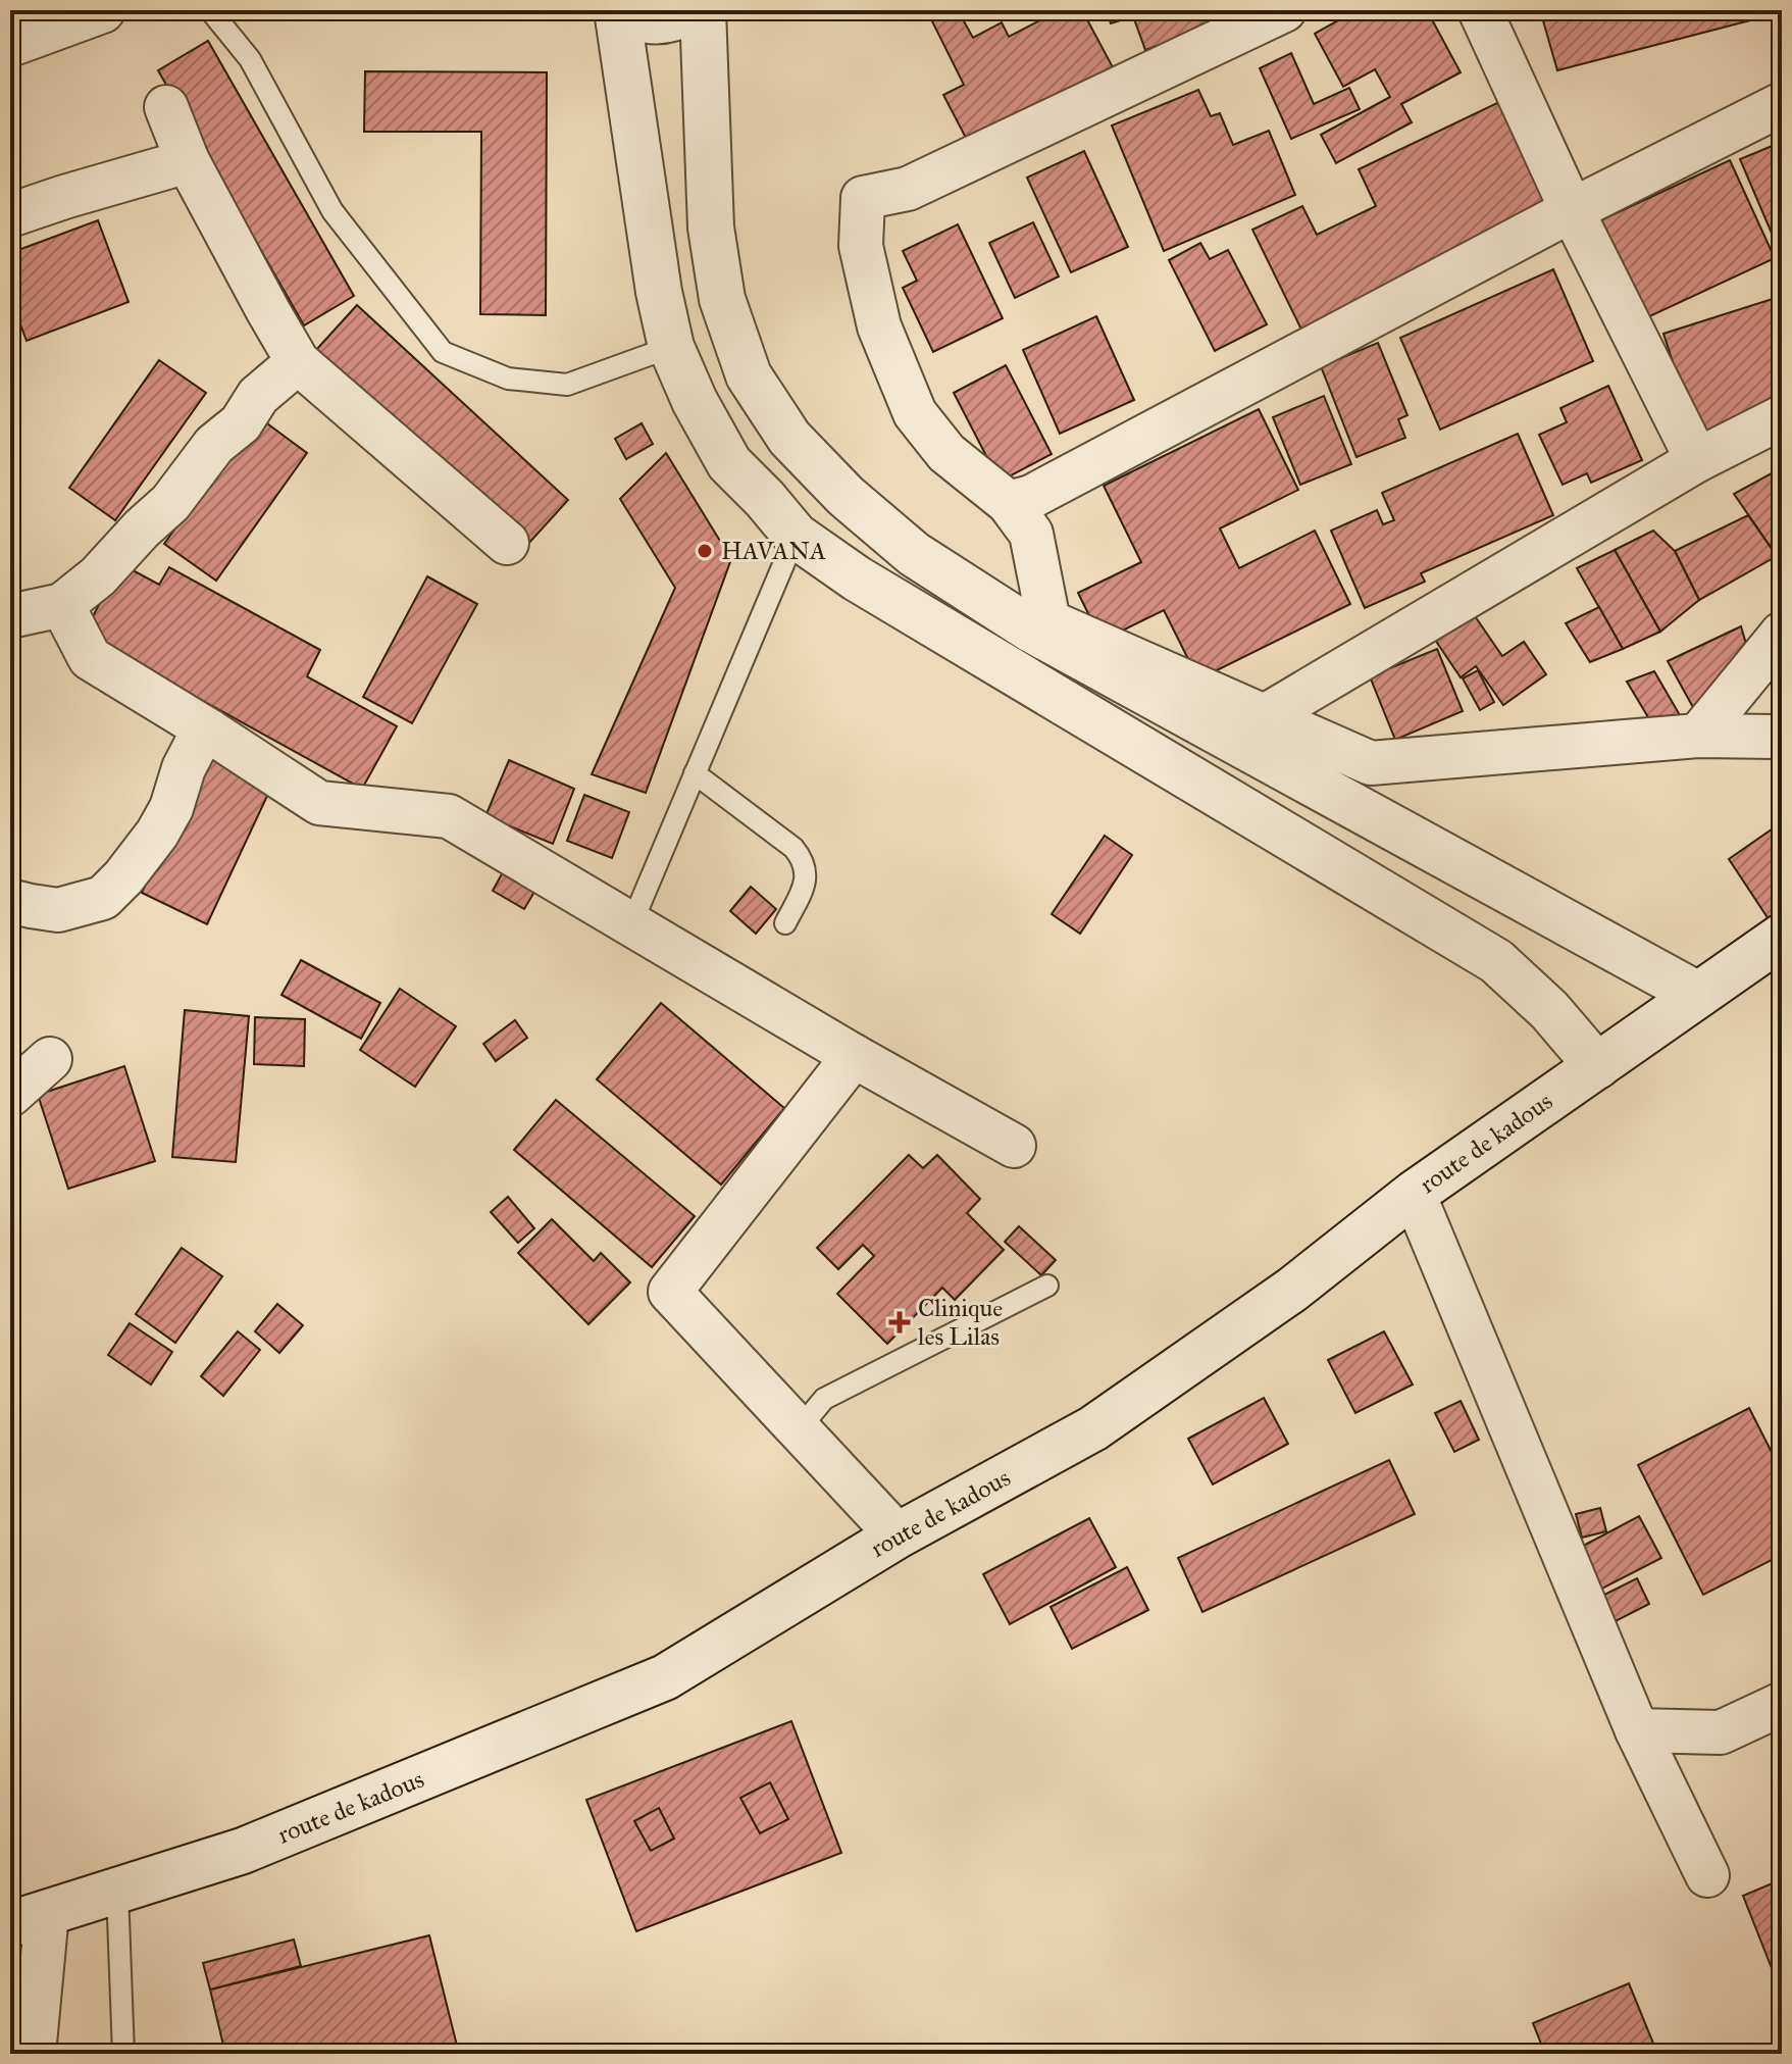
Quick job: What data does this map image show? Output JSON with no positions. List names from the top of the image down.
{
  "streets": {
    "street": ["route de kadous"]
  },
  "places": {
    "other": ["HAVANA"],
    "health": ["Clinique les Lilas"]
  }
}
